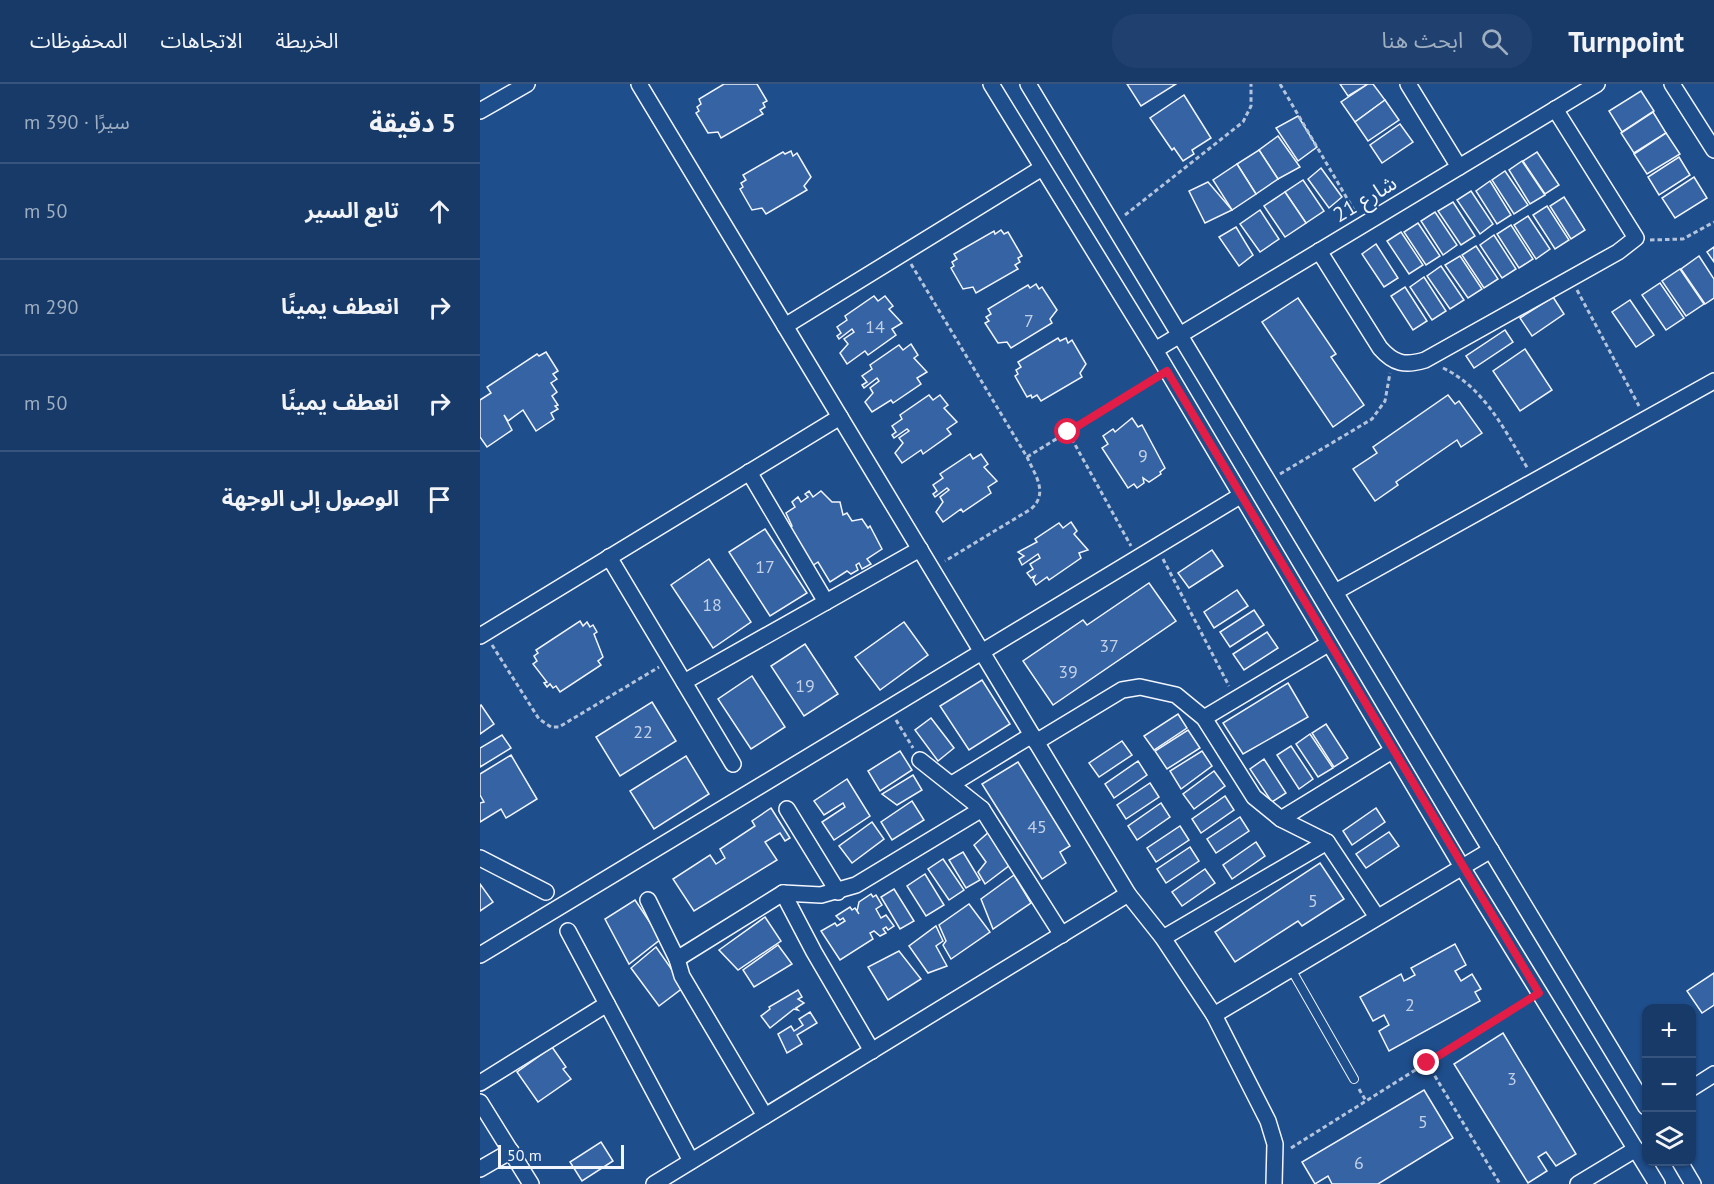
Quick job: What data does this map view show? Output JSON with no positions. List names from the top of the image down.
{
  "streets": {
    "street": ["شارع 21"]
  },
  "house_numbers": [
    "7",
    "14",
    "9",
    "17",
    "18",
    "37",
    "39",
    "19",
    "22",
    "45",
    "5",
    "2",
    "3",
    "5",
    "6"
  ],
  "scale_bar": "50 m",
  "page": {
    "header": "Turnpoint",
    "search": "ابحث هنا",
    "nav": ["الخريطة", "الاتجاهات", "المحفوظات"],
    "heading": ["5 دقيقة", "سيرًا · 390 m"],
    "list": [
      ["تابع السير", "50 m"],
      ["انعطف يمينًا", "290 m"],
      ["انعطف يمينًا", "50 m"],
      "الوصول إلى الوجهة"
    ],
    "map_buttons": ["+", "−"],
    "scale": "50 m"
  }
}
